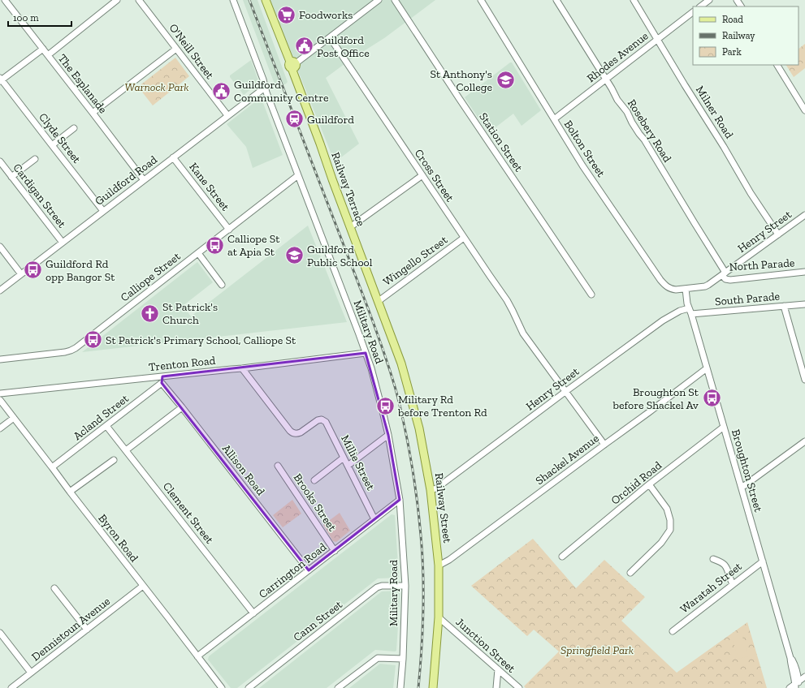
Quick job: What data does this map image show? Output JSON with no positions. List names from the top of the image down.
{
  "streets": {
    "main road": ["Railway Terrace", "Railway Street"],
    "street": [
      "O'Neill Street",
      "Rhodes Avenue",
      "The Esplanade",
      "Milner Road",
      "Rosebery Road",
      "Clyde Street",
      "Station Street",
      "Bolton Street",
      "Cross Street",
      "Guildford Road",
      "Kane Street",
      "Cardigan Street",
      "Henry Street",
      "Wingello Street",
      "North Parade",
      "Calliope Street",
      "South Parade",
      "Military Road",
      "Trenton Road",
      "Acland Street",
      "Shackel Avenue",
      "Millie Street",
      "Allison Road",
      "Broughton Street",
      "Orchid Road",
      "Brooks Street",
      "Clement Street",
      "Byron Road",
      "Carrington Road",
      "Waratah Street",
      "Cann Street",
      "Dennistoun Avenue",
      "Junction Street"
    ]
  },
  "crossings": [
    ["O'Neill Street", "Guildford Road"],
    ["Rhodes Avenue", "Milner Road"],
    ["Rhodes Avenue", "Rosebery Road"],
    ["Rhodes Avenue", "Bolton Street"],
    ["The Esplanade", "Guildford Road"],
    ["Milner Road", "Henry Street"],
    ["Rosebery Road", "Henry Street"],
    ["Rosebery Road", "North Parade"],
    ["Clyde Street", "Guildford Road"],
    ["Bolton Street", "Henry Street"],
    ["Bolton Street", "Broughton Street"],
    ["Cross Street", "Henry Street"],
    ["Cross Street", "Wingello Street"],
    ["Cross Street", "Shackel Avenue"],
    ["Guildford Road", "Kane Street"],
    ["Guildford Road", "Cardigan Street"],
    ["Guildford Road", "Military Road"],
    ["Kane Street", "Calliope Street"],
    ["Railway Terrace", "Wingello Street"],
    ["Railway Terrace", "Railway Street"],
    ["Henry Street", "North Parade"],
    ["Henry Street", "South Parade"],
    ["Henry Street", "Broughton Street"],
    ["Henry Street", "Railway Street"],
    ["Calliope Street", "Military Road"],
    ["South Parade", "Broughton Street"],
    ["Military Road", "Trenton Road"],
    ["Military Road", "Carrington Road"],
    ["Military Road", "Cann Street"],
    ["Trenton Road", "Millie Street"],
    ["Acland Street", "Allison Road"],
    ["Acland Street", "Clement Street"],
    ["Acland Street", "Byron Road"],
    ["Shackel Avenue", "Broughton Street"],
    ["Shackel Avenue", "Railway Street"],
    ["Millie Street", "Carrington Road"],
    ["Allison Road", "Carrington Road"],
    ["Broughton Street", "Orchid Road"],
    ["Broughton Street", "Waratah Street"],
    ["Brooks Street", "Carrington Road"],
    ["Railway Street", "Junction Street"],
    ["Clement Street", "Carrington Road"],
    ["Byron Road", "Carrington Road"],
    ["Byron Road", "Dennistoun Avenue"]
  ],
  "parks": ["Warnock Park", "Springfield Park"],
  "places": {
    "supermarket": ["Foodworks"],
    "public building": ["Guildford Post Office", "Guildford Community Centre"],
    "school or university": ["St Anthony's College", "Guildford Public School"],
    "station": ["Guildford"],
    "bus stop": [
      "Calliope St at Apia St",
      "Guildford Rd opp Bangor St",
      "St Patrick's Primary School, Calliope St",
      "Broughton St before Shackel Av",
      "Military Rd before Trenton Rd"
    ],
    "church": ["St Patrick's Church"]
  },
  "legend": ["Road", "Railway", "Park"],
  "scale_bar": "100 m"
}
